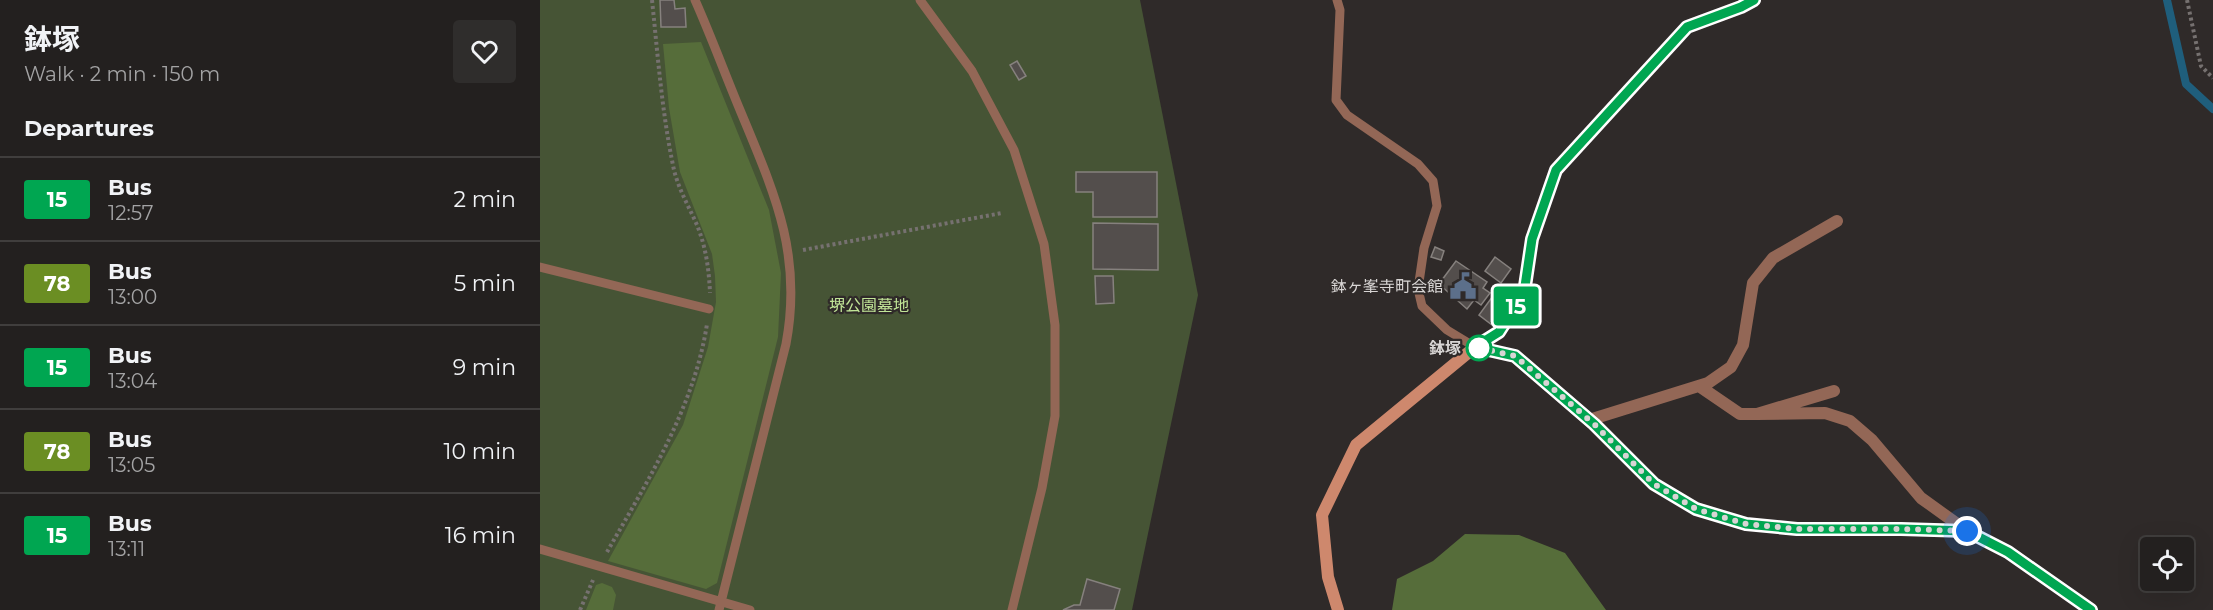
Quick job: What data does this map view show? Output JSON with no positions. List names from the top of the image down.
{
  "parks": ["堺公園墓地"],
  "places": {
    "public building": ["鉢ヶ峯寺町会館"],
    "other": ["鉢塚"]
  },
  "lines": ["bus line 15"],
  "page": {
    "heading": [
      ["鉢塚", "Walk · 2 min · 150 m"],
      "Departures"
    ],
    "on_map": "15",
    "list": [
      {
        "mark": "15",
        "name": "Bus",
        "note": "12:57",
        "value": "2 min"
      },
      {
        "mark": "78",
        "name": "Bus",
        "note": "13:00",
        "value": "5 min"
      },
      {
        "mark": "15",
        "name": "Bus",
        "note": "13:04",
        "value": "9 min"
      },
      {
        "mark": "78",
        "name": "Bus",
        "note": "13:05",
        "value": "10 min"
      },
      {
        "mark": "15",
        "name": "Bus",
        "note": "13:11",
        "value": "16 min"
      }
    ]
  }
}
